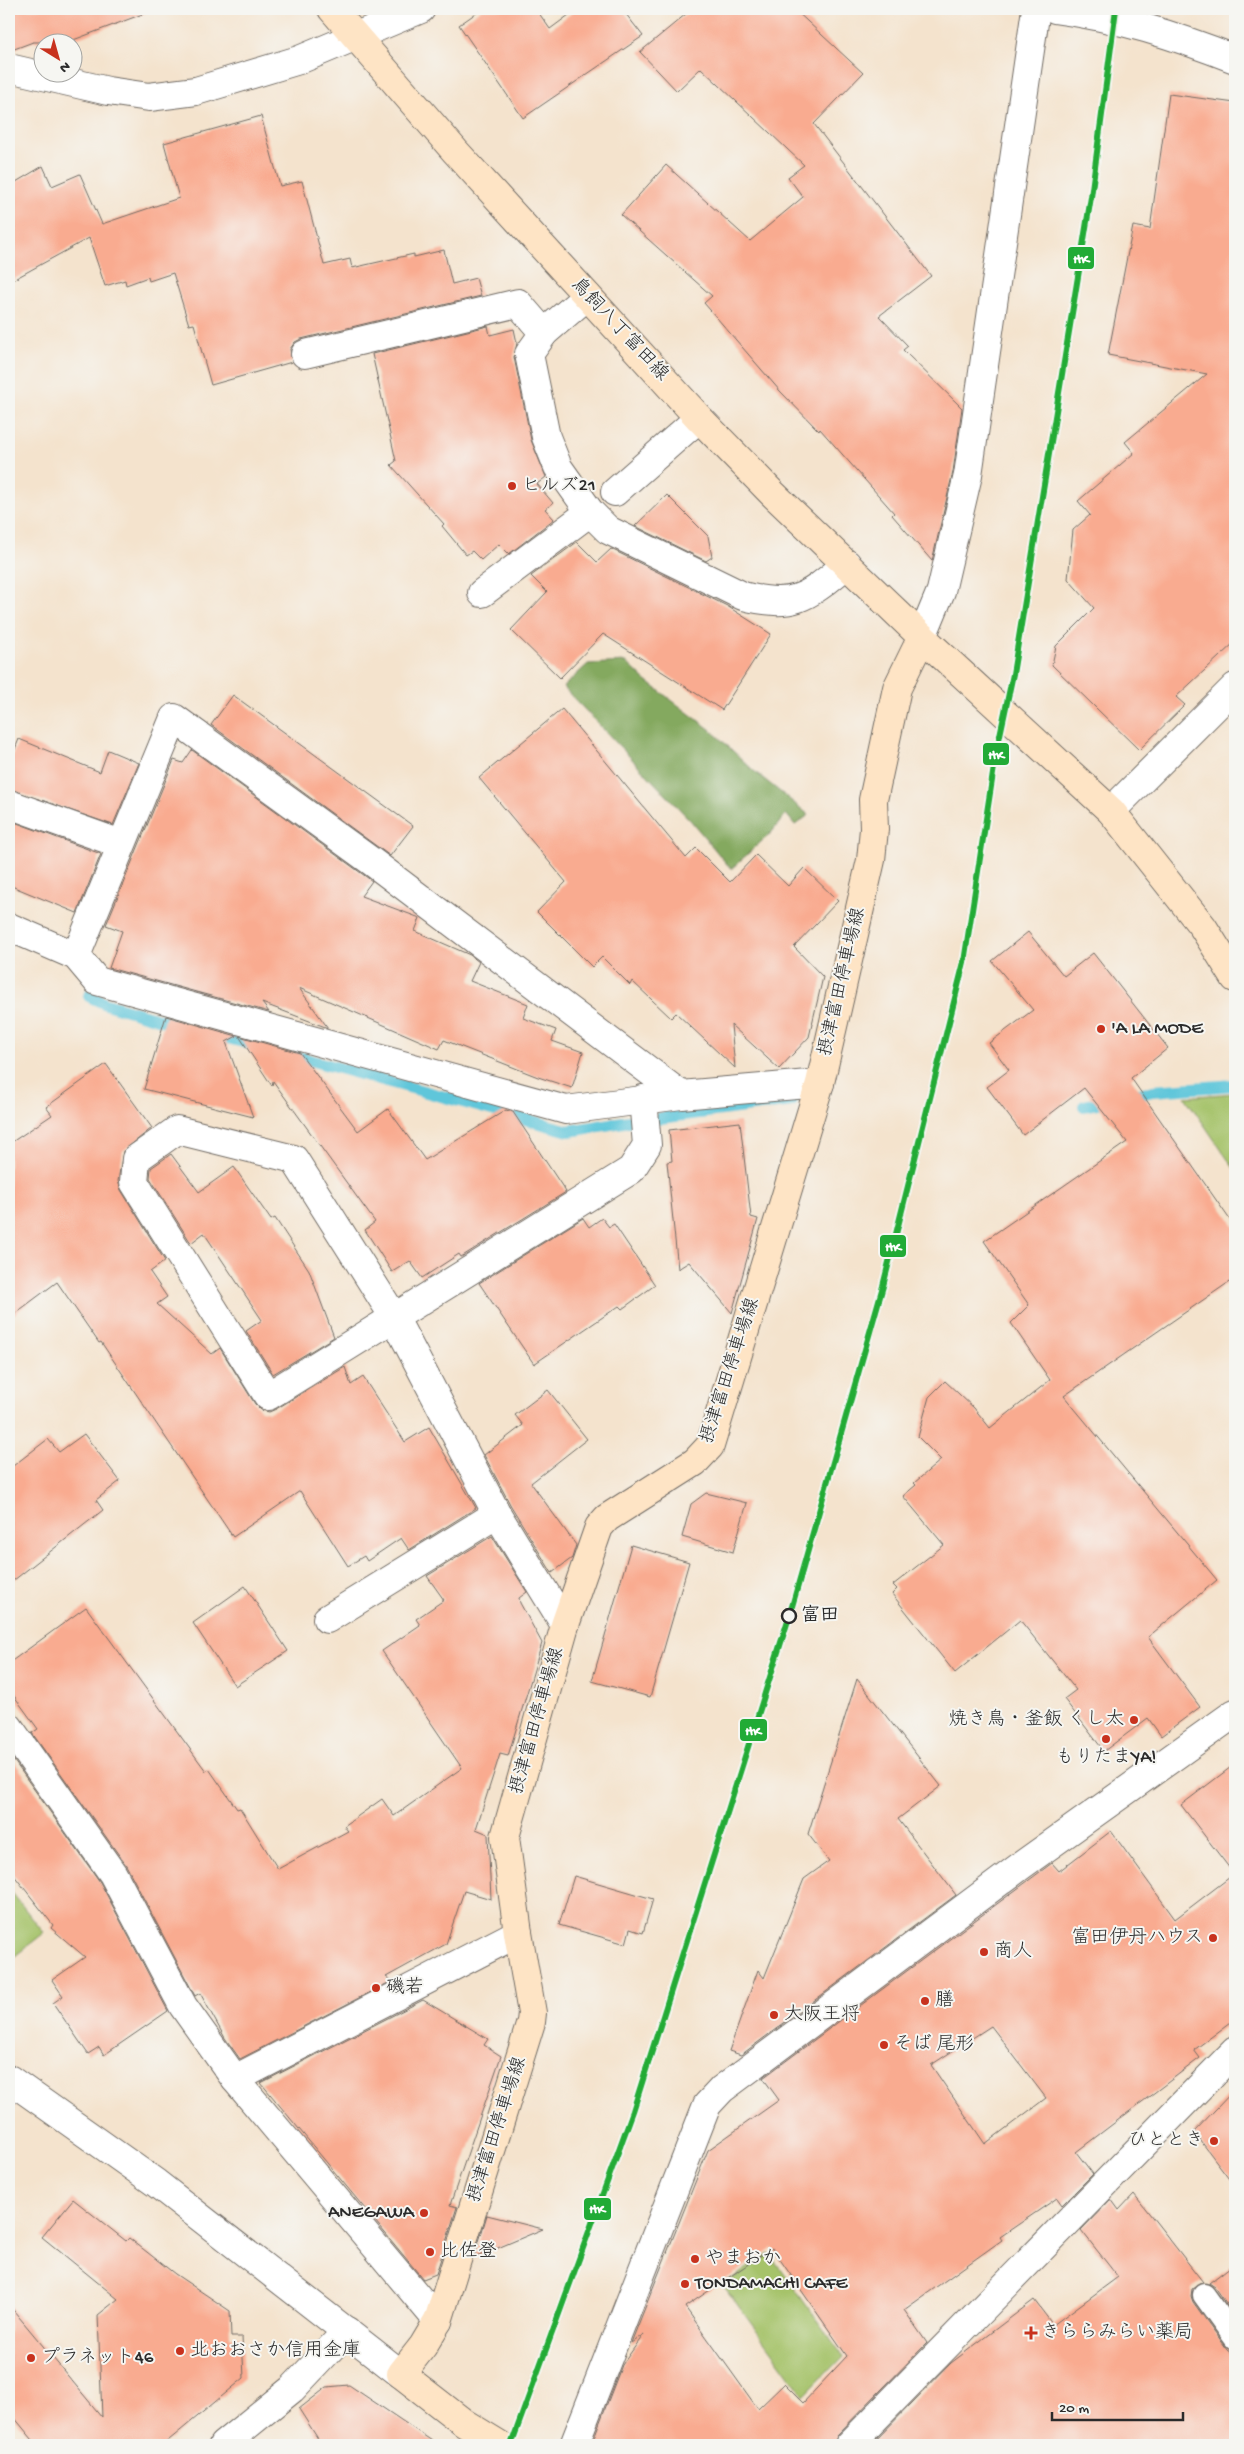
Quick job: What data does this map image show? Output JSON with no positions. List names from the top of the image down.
{
  "streets": {
    "main road": ["鳥飼八丁富田線", "摂津富田停車場線"]
  },
  "crossings": [
    ["鳥飼八丁富田線", "摂津富田停車場線"]
  ],
  "places": {
    "other": [
      "ヒルズ21",
      "'A LA MODE",
      "富田",
      "焼き鳥・釜飯 くし太",
      "もりたまYA!",
      "富田伊丹ハウス",
      "商人",
      "磯若",
      "膳",
      "大阪王将",
      "そば 尾形",
      "ひととき",
      "ANEGAWA",
      "比佐登",
      "やまおか",
      "TONDAMACHI CAFE",
      "北おおさか信用金庫",
      "プラネット46"
    ],
    "health": ["きららみらい薬局"]
  },
  "lines": ["transit line HK"],
  "scale_bar": "20 m",
  "north": "bottom right"
}
